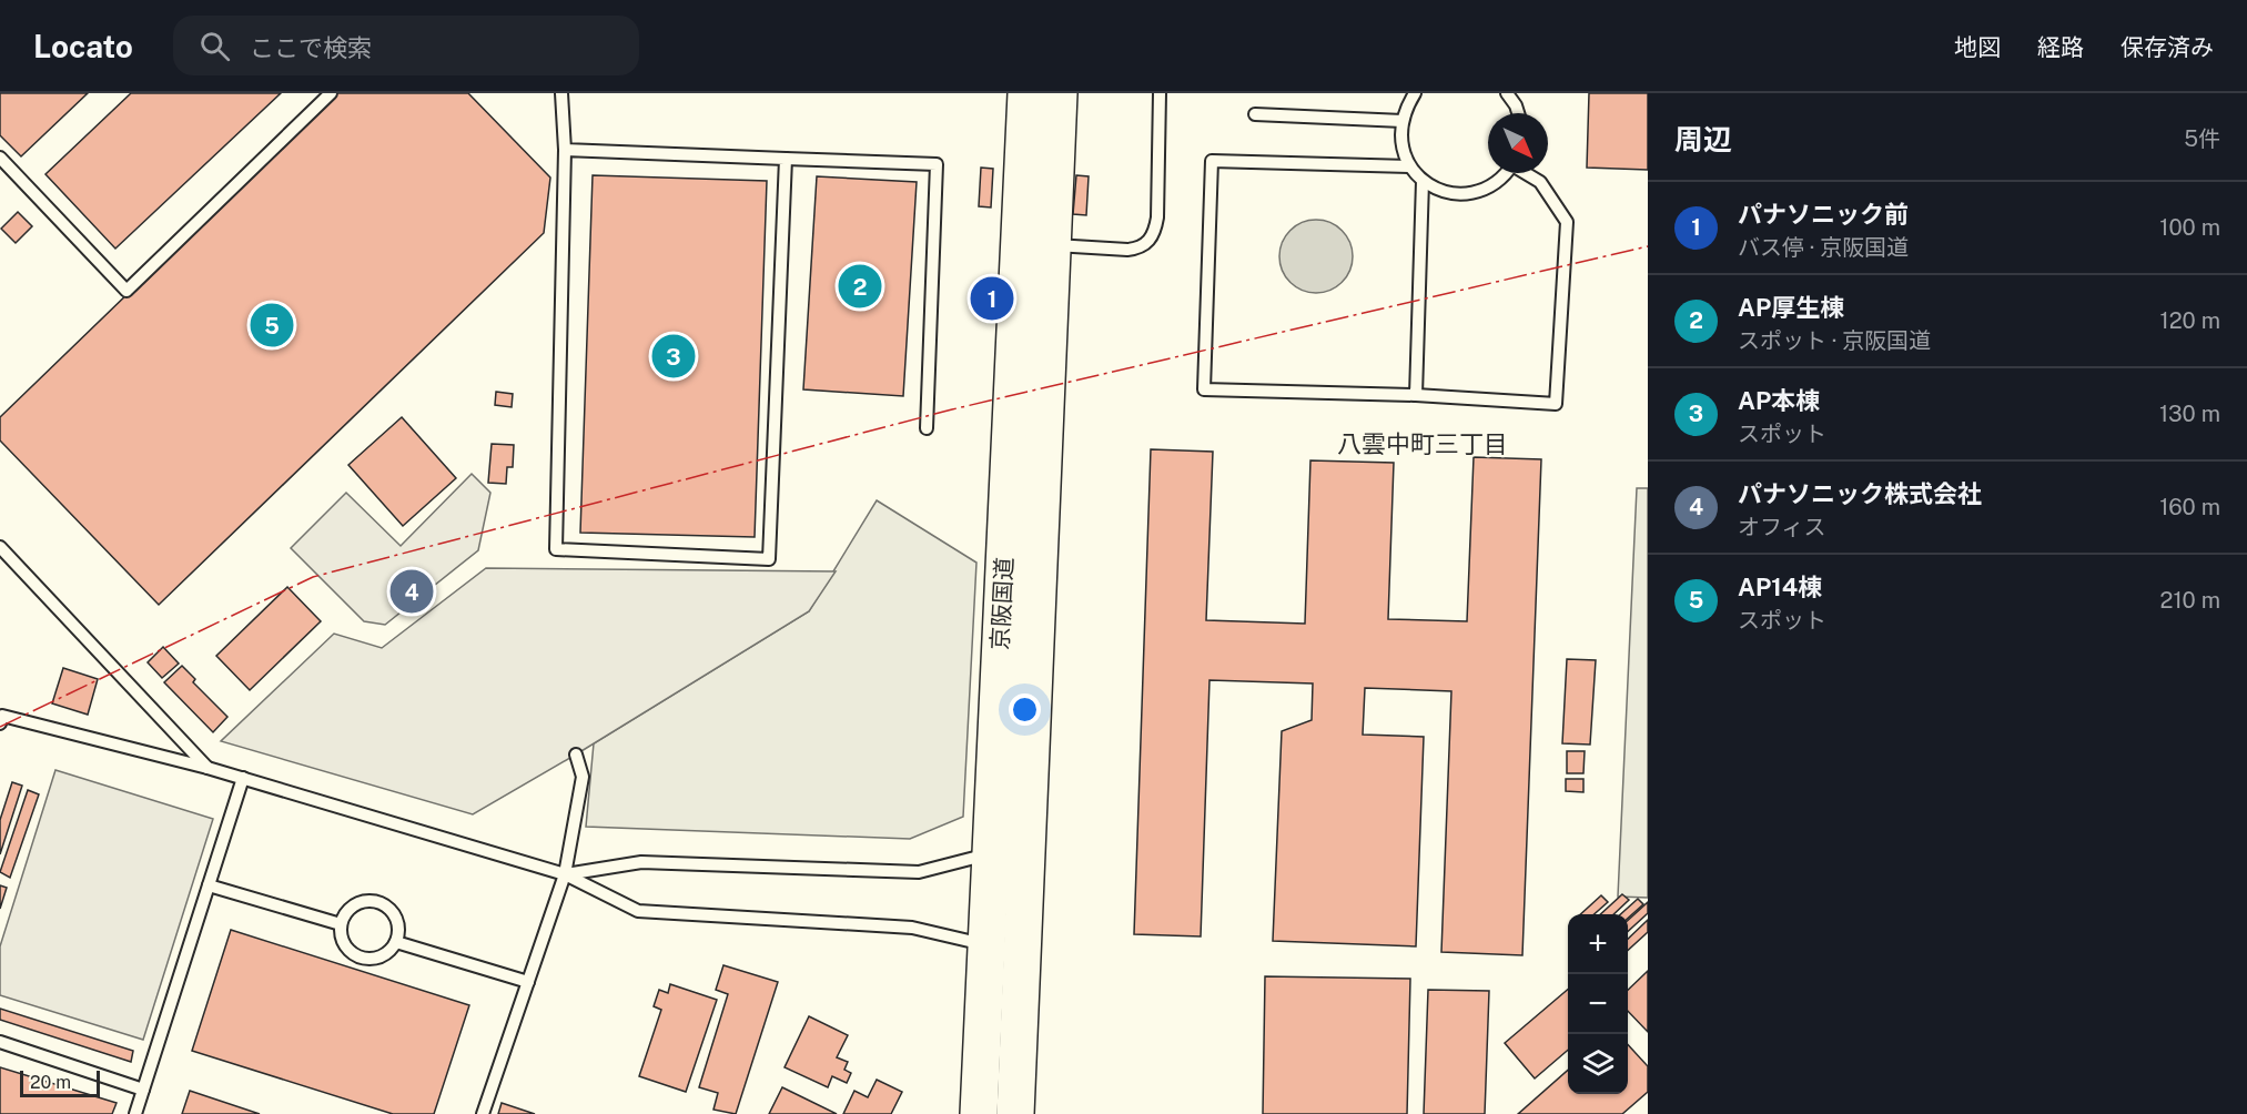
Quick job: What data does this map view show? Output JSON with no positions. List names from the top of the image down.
{
  "streets": {
    "highway": ["京阪国道"]
  },
  "districts": ["八雲中町三丁目"],
  "scale_bar": "20 m",
  "north": "bottom right",
  "page": {
    "header": "Locato",
    "search": "ここで検索",
    "nav": ["地図", "経路", "保存済み"],
    "heading": ["周辺", "5件"],
    "list": [
      {
        "mark": "1",
        "name": "パナソニック前",
        "note": "バス停 · 京阪国道",
        "value": "100 m"
      },
      {
        "mark": "2",
        "name": "AP厚生棟",
        "note": "スポット · 京阪国道",
        "value": "120 m"
      },
      {
        "mark": "3",
        "name": "AP本棟",
        "note": "スポット",
        "value": "130 m"
      },
      {
        "mark": "4",
        "name": "パナソニック株式会社",
        "note": "オフィス",
        "value": "160 m"
      },
      {
        "mark": "5",
        "name": "AP14棟",
        "note": "スポット",
        "value": "210 m"
      }
    ],
    "pins": [
      "2",
      "1",
      "5",
      "3",
      "4"
    ],
    "map_buttons": ["+", "−"],
    "scale": "20 m"
  }
}
